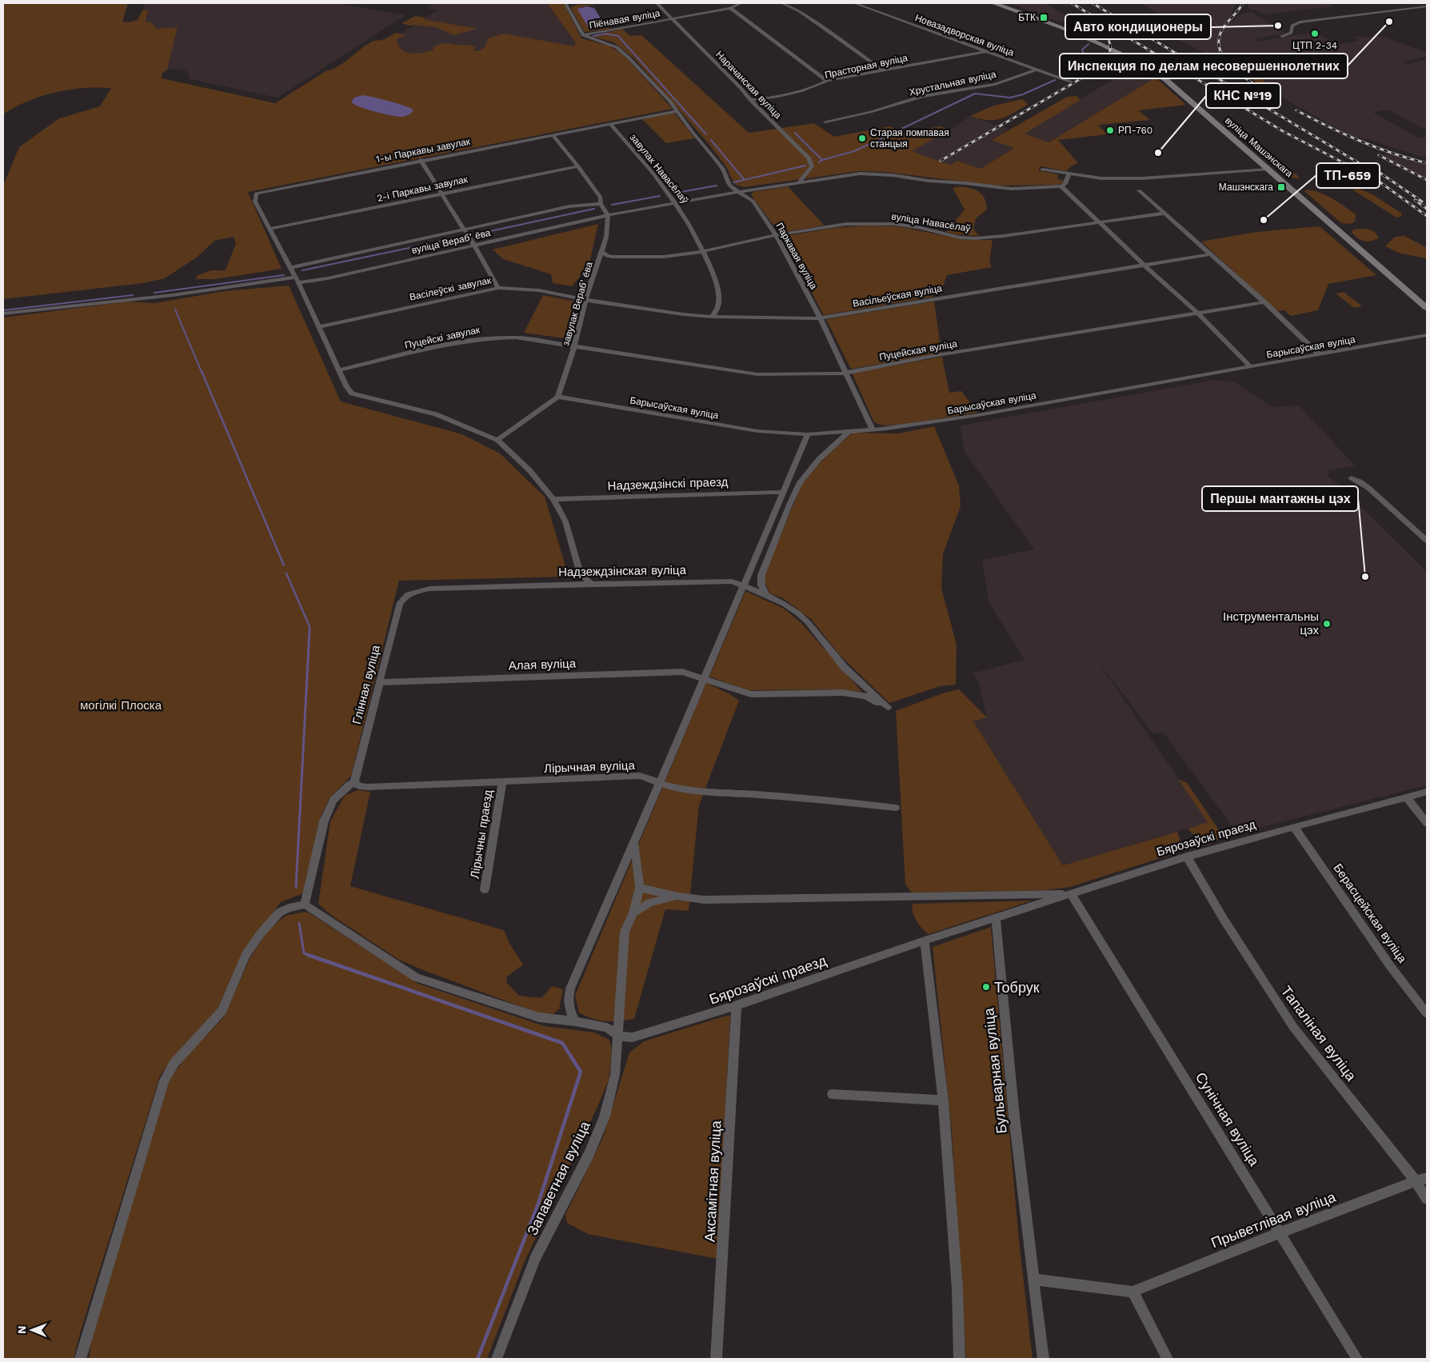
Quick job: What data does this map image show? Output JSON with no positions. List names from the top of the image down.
{
  "streets": {
    "main road": ["вуліца Машэнскага"],
    "street": [
      "Піёнавая вуліца",
      "Новазадворская вуліца",
      "Прасторная вуліца",
      "Хрустальная вуліца",
      "Нарачанская вуліца",
      "1-ы Паркавы завулак",
      "завулак Навасёлаў",
      "2-і Паркавы завулак",
      "вуліца Навасёлаў",
      "вуліца Верабʼёва",
      "Паркавая вуліца",
      "Васілеўскі завулак",
      "Васільеўская вуліца",
      "завулак Верабʼёва",
      "Пуцейскі завулак",
      "Барысаўская вуліца",
      "Пуцейская вуліца",
      "Надзеждзінскі праезд",
      "Надзеждзінская вуліца",
      "Алая вуліца",
      "Глінная вуліца",
      "Лірычная вуліца",
      "Лірычны праезд",
      "Бярозаўскі праезд",
      "Берасцейская вуліца",
      "Тапаліная вуліца",
      "Бульварная вуліца",
      "Сунічная вуліца",
      "Запаветная вуліца",
      "Аксамітная вуліца",
      "Прыветлівая вуліца"
    ]
  },
  "crossings": [
    ["Піёнавая вуліца", "Нарачанская вуліца"],
    ["Піёнавая вуліца", "1-ы Паркавы завулак"],
    ["Піёнавая вуліца", "Паркавая вуліца"],
    ["Новазадворская вуліца", "Прасторная вуліца"],
    ["Новазадворская вуліца", "Хрустальная вуліца"],
    ["Прасторная вуліца", "Нарачанская вуліца"],
    ["Нарачанская вуліца", "вуліца Верабʼёва"],
    ["1-ы Паркавы завулак", "завулак Навасёлаў"],
    ["1-ы Паркавы завулак", "2-і Паркавы завулак"],
    ["1-ы Паркавы завулак", "вуліца Верабʼёва"],
    ["1-ы Паркавы завулак", "Паркавая вуліца"],
    ["1-ы Паркавы завулак", "Васілеўскі завулак"],
    ["1-ы Паркавы завулак", "Пуцейскі завулак"],
    ["завулак Навасёлаў", "вуліца Навасёлаў"],
    ["завулак Навасёлаў", "вуліца Верабʼёва"],
    ["завулак Навасёлаў", "Васільеўская вуліца"],
    ["вуліца Навасёлаў", "Паркавая вуліца"],
    ["вуліца Навасёлаў", "завулак Верабʼёва"],
    ["вуліца Верабʼёва", "Паркавая вуліца"],
    ["вуліца Верабʼёва", "завулак Верабʼёва"],
    ["Паркавая вуліца", "Васільеўская вуліца"],
    ["Паркавая вуліца", "Барысаўская вуліца"],
    ["Паркавая вуліца", "Пуцейская вуліца"],
    ["Васілеўскі завулак", "Васільеўская вуліца"],
    ["Васілеўскі завулак", "завулак Верабʼёва"],
    ["Васільеўская вуліца", "завулак Верабʼёва"],
    ["завулак Верабʼёва", "Пуцейскі завулак"],
    ["завулак Верабʼёва", "Барысаўская вуліца"],
    ["завулак Верабʼёва", "Пуцейская вуліца"],
    ["Пуцейскі завулак", "Пуцейская вуліца"],
    ["Надзеждзінская вуліца", "Алая вуліца"],
    ["Надзеждзінская вуліца", "Глінная вуліца"],
    ["Алая вуліца", "Глінная вуліца"],
    ["Глінная вуліца", "Лірычная вуліца"],
    ["Лірычная вуліца", "Лірычны праезд"],
    ["Бярозаўскі праезд", "Берасцейская вуліца"],
    ["Бярозаўскі праезд", "Тапаліная вуліца"],
    ["Бярозаўскі праезд", "Бульварная вуліца"],
    ["Бярозаўскі праезд", "Сунічная вуліца"],
    ["Бярозаўскі праезд", "Запаветная вуліца"],
    ["Бярозаўскі праезд", "Аксамітная вуліца"],
    ["Тапаліная вуліца", "Прыветлівая вуліца"],
    ["Бульварная вуліца", "Прыветлівая вуліца"],
    ["Сунічная вуліца", "Прыветлівая вуліца"]
  ],
  "parks": ["могілкі Плоска"],
  "places": {
    "transit": ["БТК", "Машэнскага"],
    "other": [
      "Инспекция по делам несовершеннолетних",
      "Авто кондиционеры",
      "ЦТП 2-34",
      "РП-760",
      "Старая помпавая станцыя",
      "КНС №19",
      "ТП-659",
      "Першы мантажны цэх",
      "Інструментальны цэх",
      "Тобрук"
    ]
  },
  "north": "left"
}
